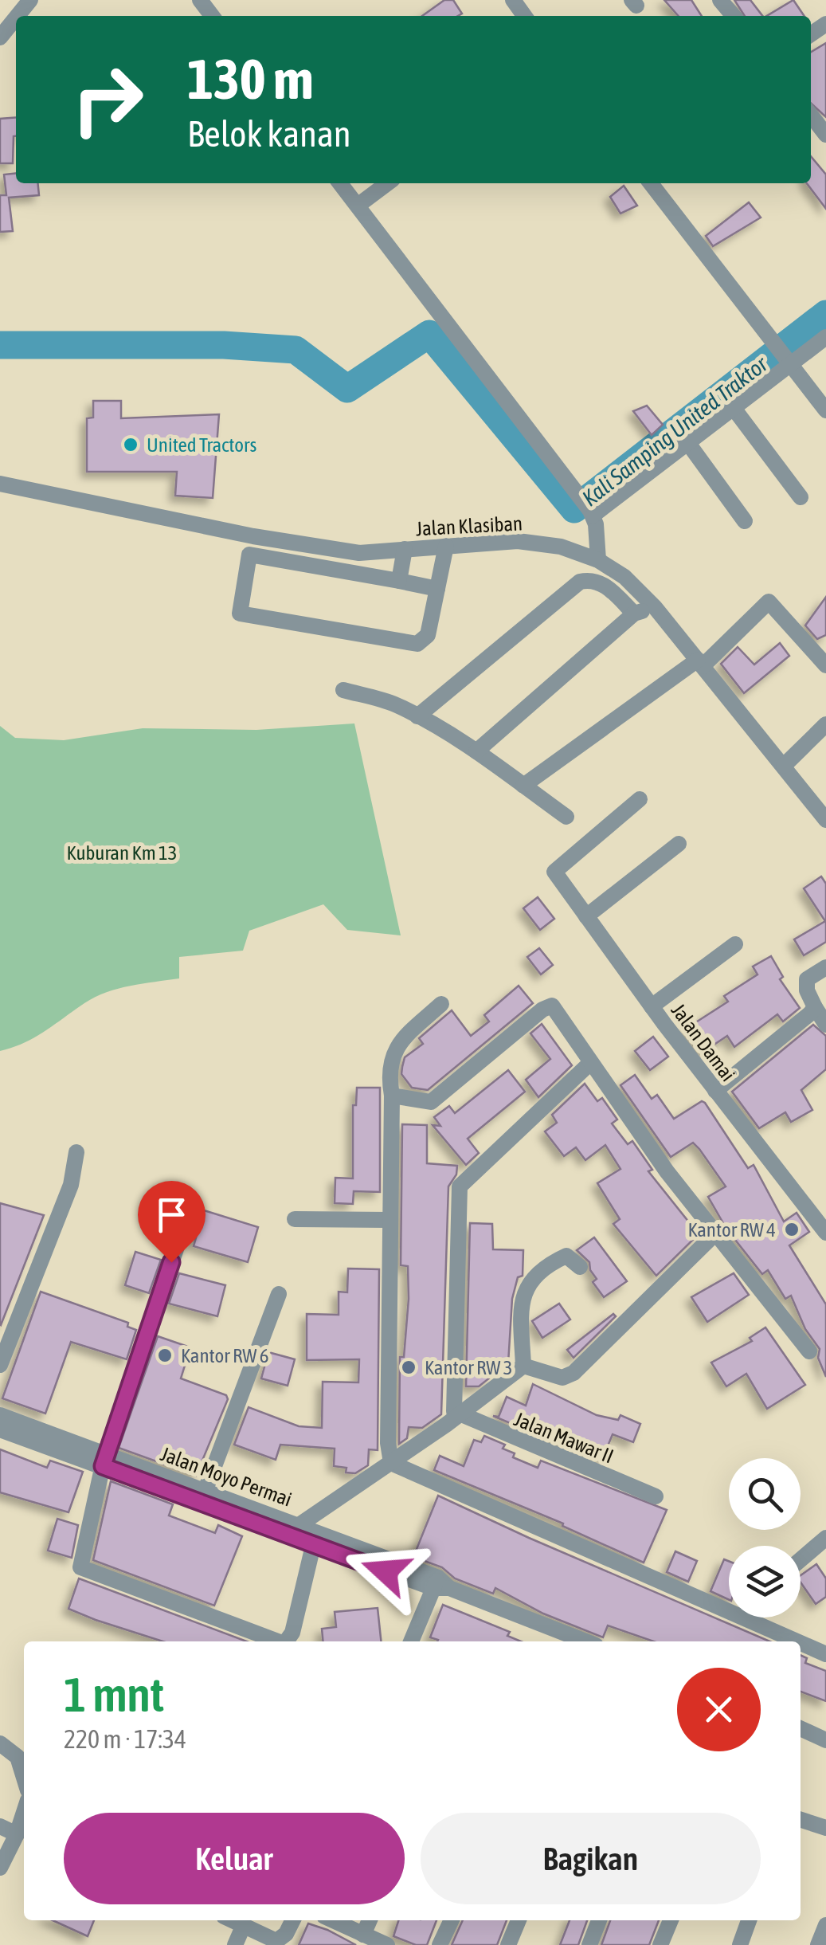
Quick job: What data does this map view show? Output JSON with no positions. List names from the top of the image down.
{
  "streets": {
    "street": [
      "Jalan Klasiban",
      "Jalan Damai",
      "Jalan Mawar II",
      "Jalan Moyo Permai"
    ]
  },
  "water": ["Kali Samping United Traktor"],
  "parks": ["Kuburan Km 13"],
  "places": [
    "United Tractors",
    "Kantor RW 4",
    "Kantor RW 6",
    "Kantor RW 3"
  ],
  "page": {
    "turn": ["130 m", "Belok kanan"],
    "heading": ["1 mnt", "220 m · 17:34"],
    "buttons": ["Keluar", "Bagikan"]
  }
}
